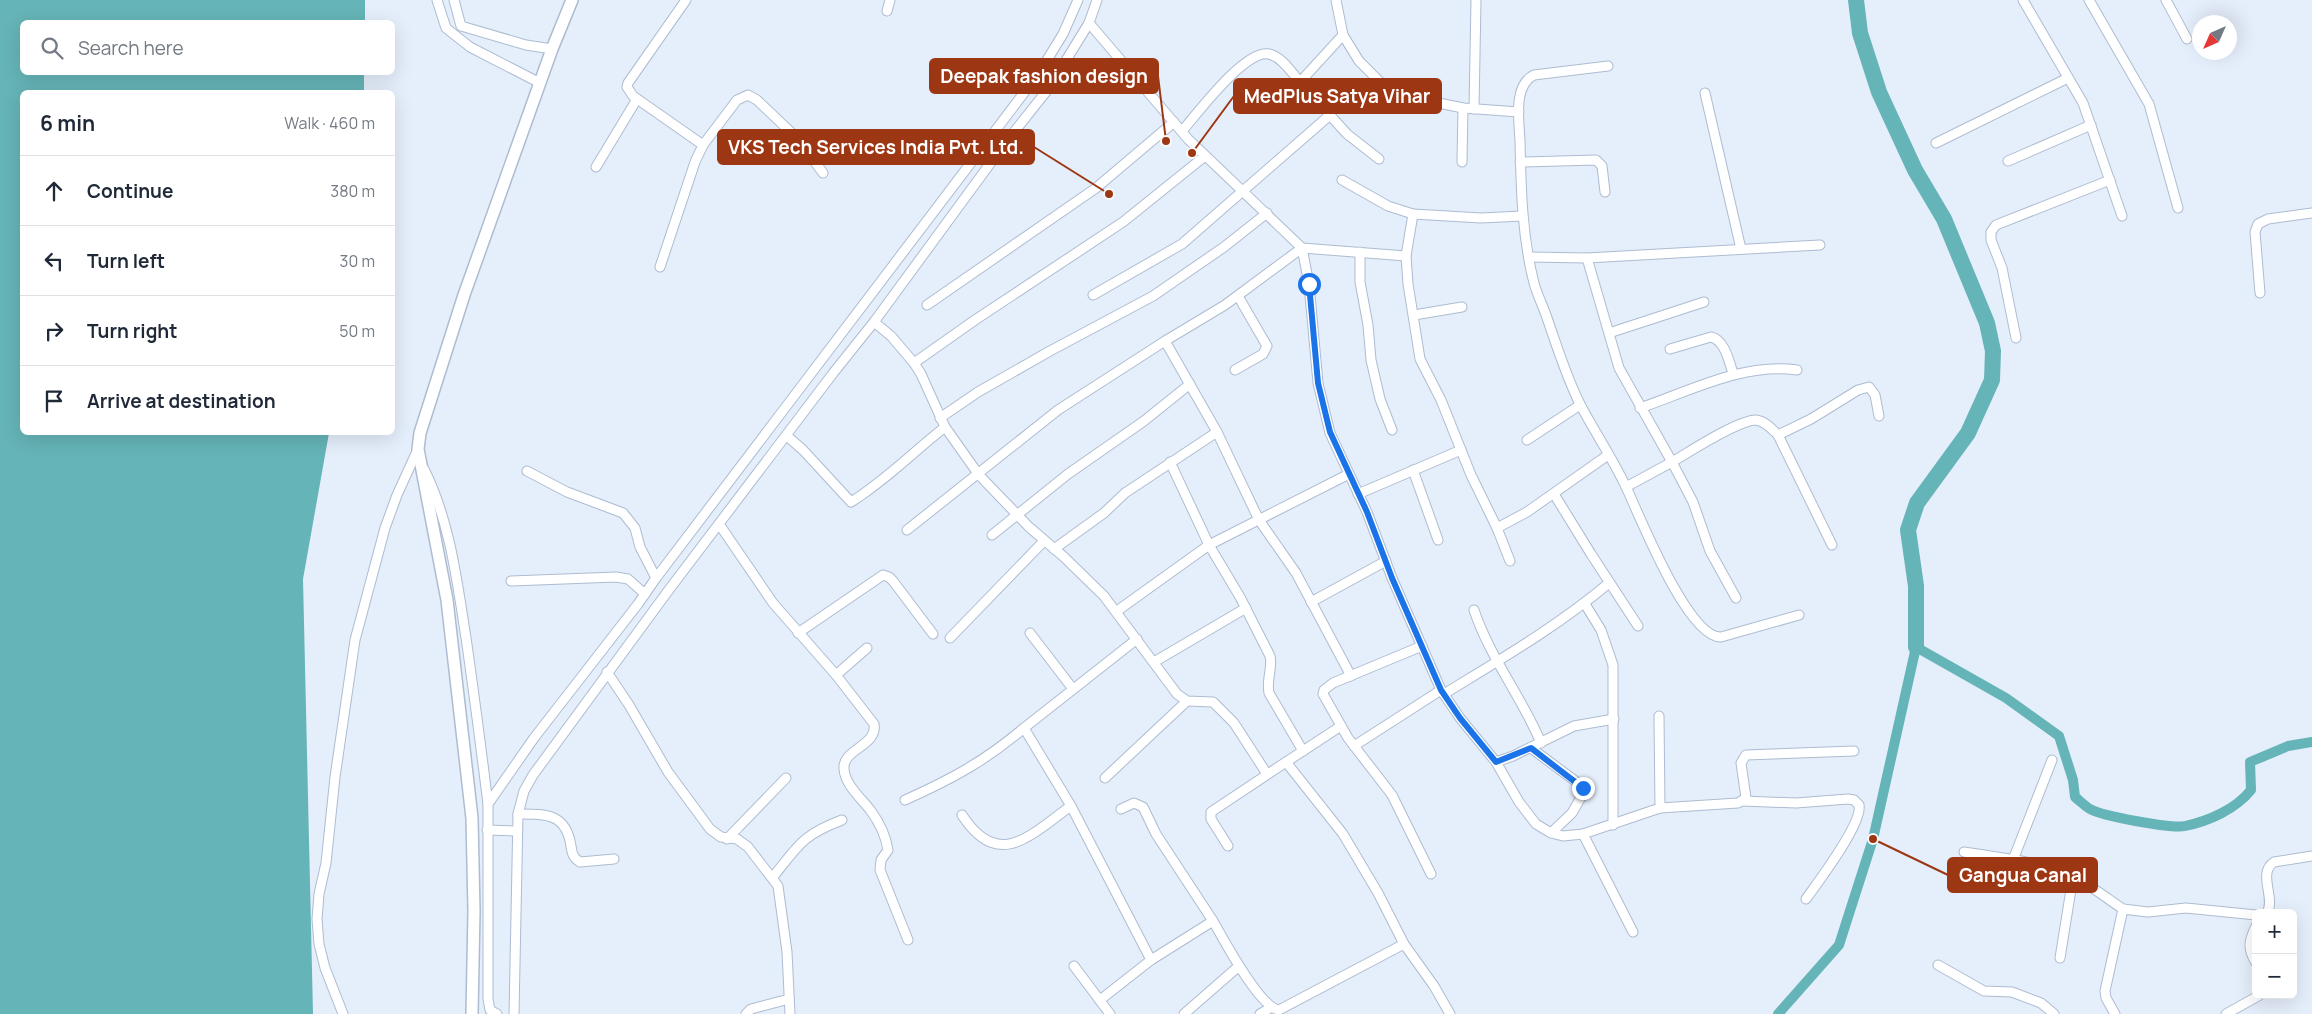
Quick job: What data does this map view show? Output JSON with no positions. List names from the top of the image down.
{
  "places": [
    "Deepak fashion design",
    "MedPlus Satya Vihar",
    "VKS Tech Services India Pvt. Ltd.",
    "Gangua Canal"
  ],
  "north": "bottom left",
  "page": {
    "search": "Search here",
    "heading": ["6 min", "Walk · 460 m"],
    "list": [
      ["Continue", "380 m"],
      ["Turn left", "30 m"],
      ["Turn right", "50 m"],
      "Arrive at destination"
    ],
    "map_buttons": ["+", "−"]
  }
}
